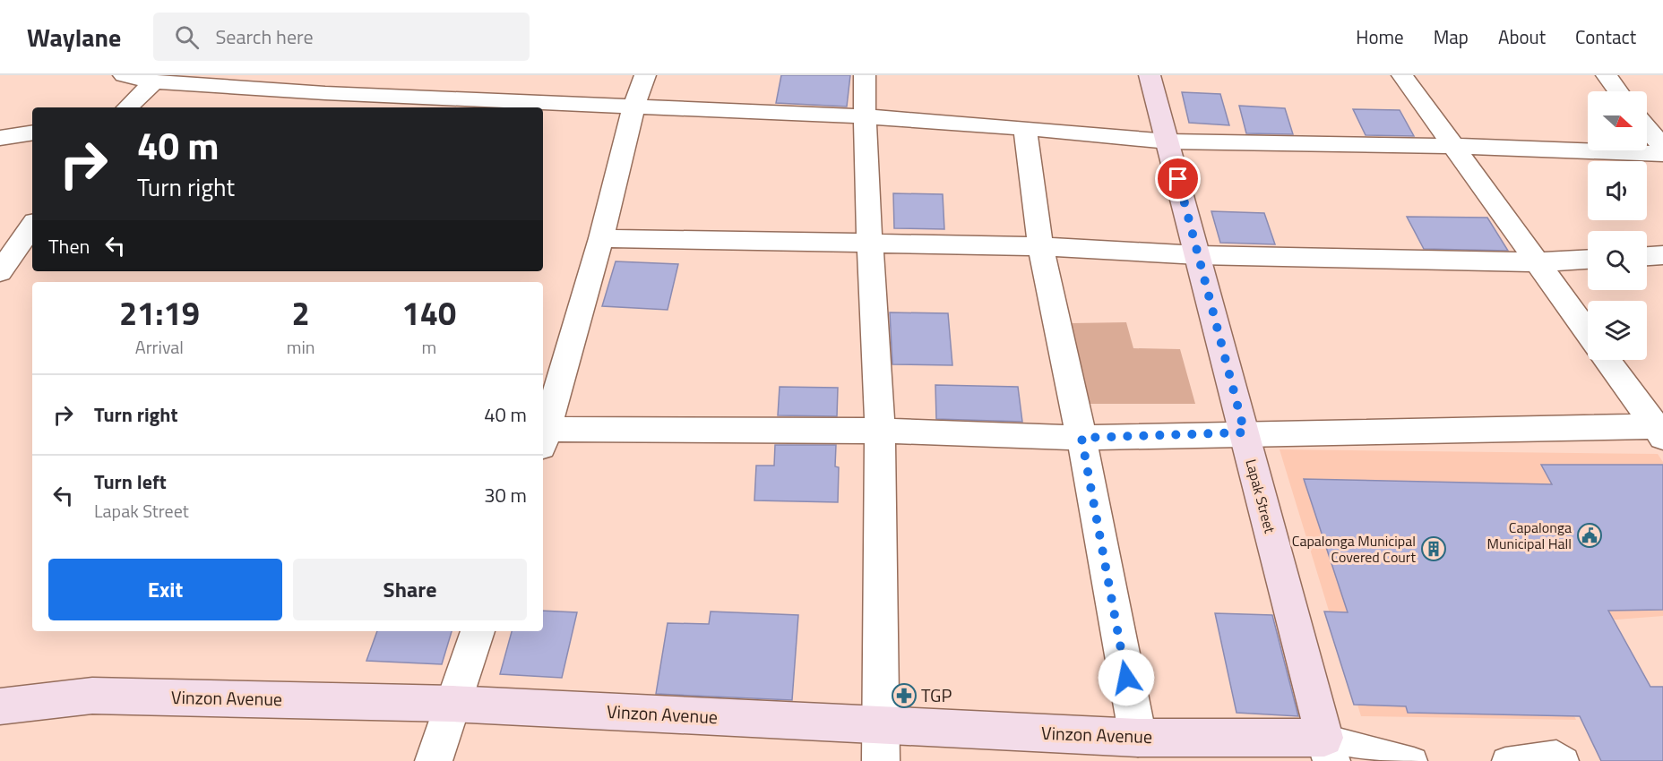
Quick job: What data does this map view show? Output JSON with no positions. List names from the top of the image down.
{
  "streets": {
    "main road": ["Lapak Street", "Vinzon Avenue"]
  },
  "crossings": [
    ["Lapak Street", "Vinzon Avenue"]
  ],
  "places": {
    "public building": ["Capalonga Municipal Hall"],
    "building": ["Capalonga Municipal Covered Court"],
    "pharmacy": ["TGP"]
  },
  "north": "right",
  "page": {
    "header": "Waylane",
    "search": "Search here",
    "nav": [
      "Home",
      "Map",
      "About",
      "Contact"
    ],
    "turn": ["40 m", "Turn right"],
    "then": "Then",
    "eta": [
      "21:19",
      "Arrival",
      "2",
      "min",
      "140",
      "m"
    ],
    "list": [
      {
        "name": "Turn right",
        "value": "40 m"
      },
      {
        "name": "Turn left",
        "note": "Lapak Street",
        "value": "30 m"
      }
    ],
    "buttons": ["Exit", "Share"]
  }
}
